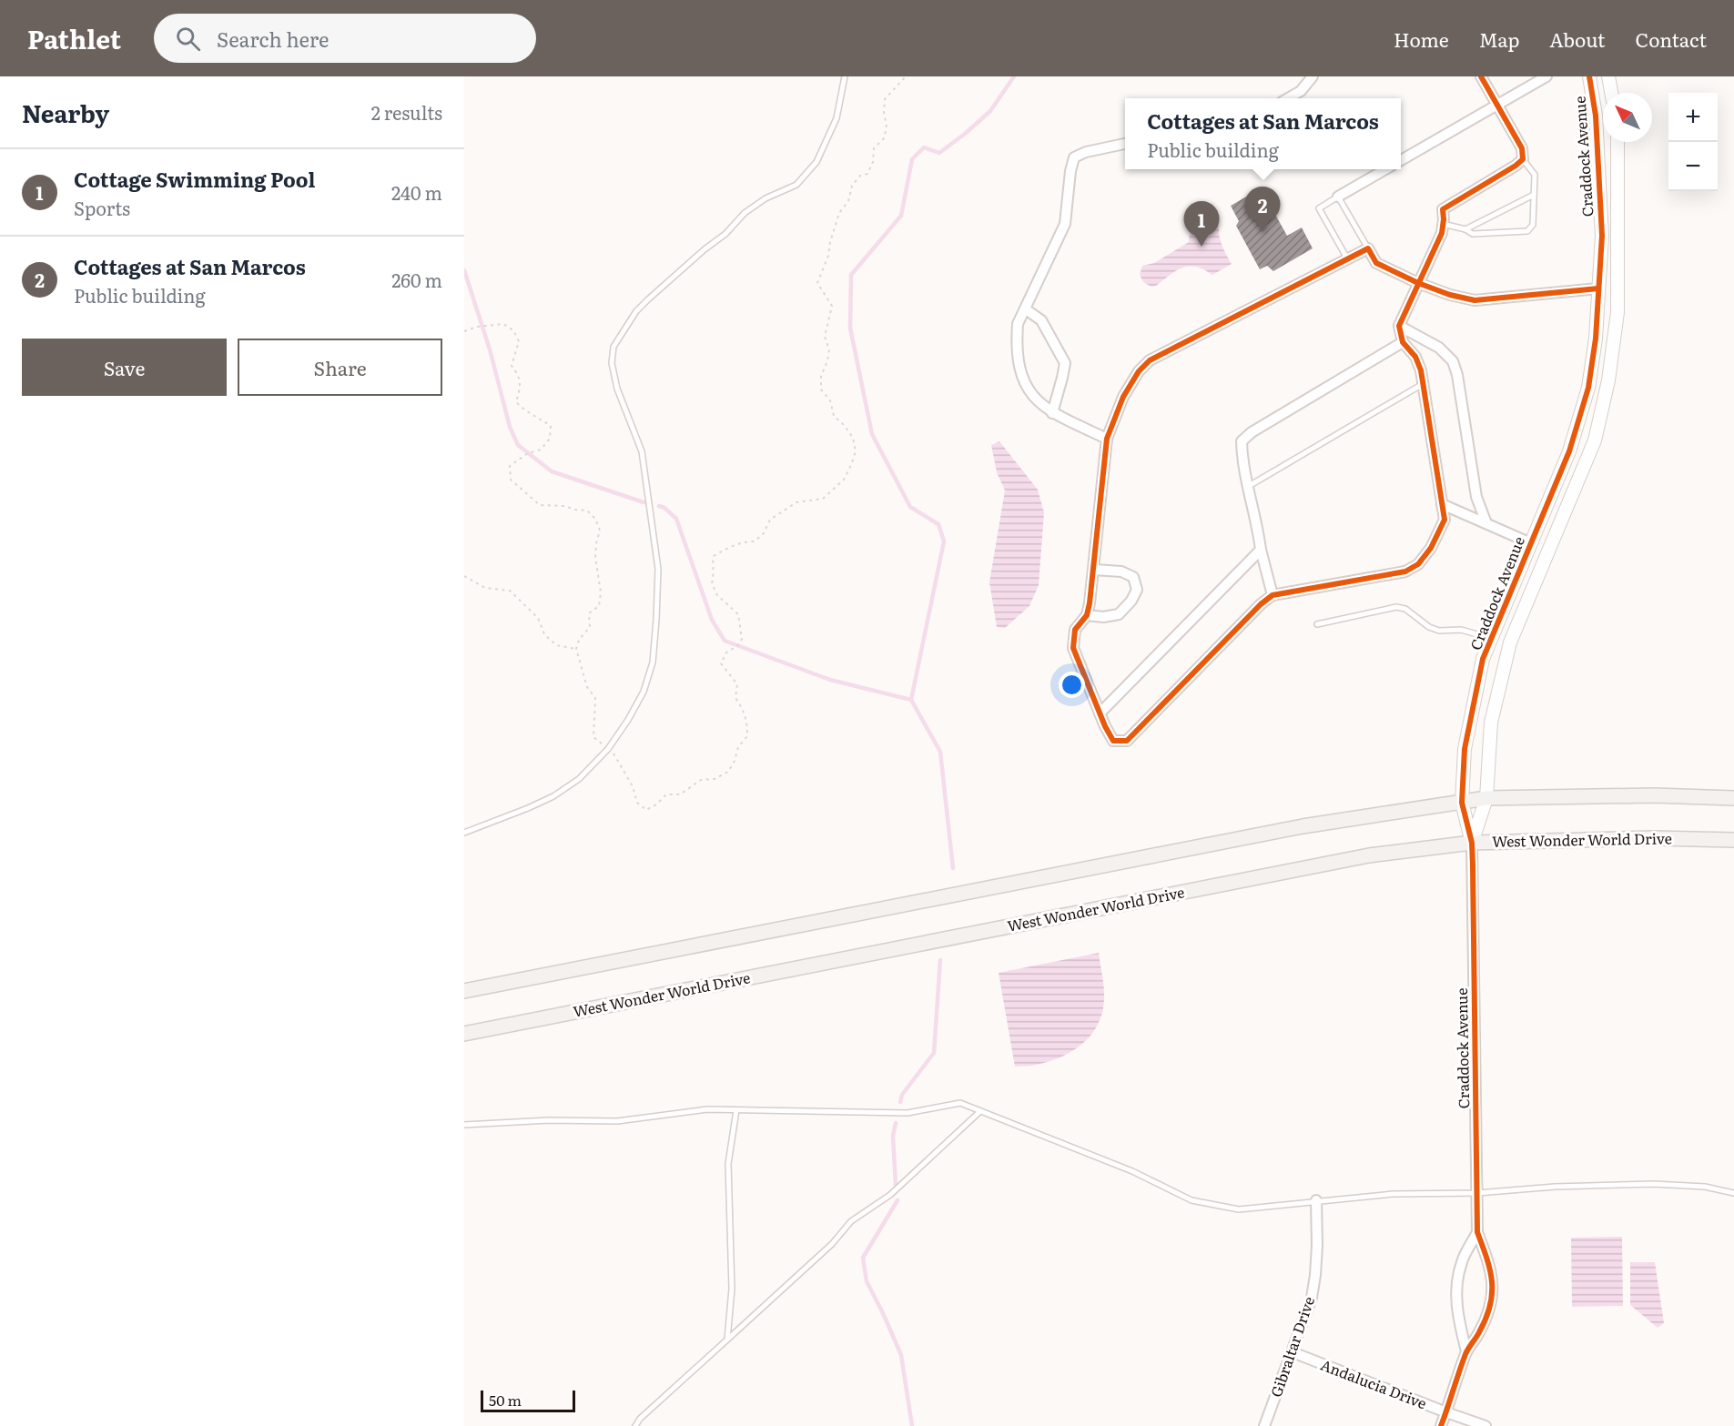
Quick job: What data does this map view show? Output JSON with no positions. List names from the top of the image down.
{
  "streets": {
    "main road": ["West Wonder World Drive"],
    "street": ["Craddock Avenue", "Gibraltar Drive", "Andalucia Drive"]
  },
  "crossings": [
    ["Craddock Avenue", "West Wonder World Drive"],
    ["Gibraltar Drive", "Andalucia Drive"]
  ],
  "scale_bar": "50 m",
  "north": "top left",
  "page": {
    "header": "Pathlet",
    "search": "Search here",
    "nav": [
      "Home",
      "Map",
      "About",
      "Contact"
    ],
    "heading": ["Nearby", "2 results"],
    "map_buttons": ["+", "−"],
    "popup": ["Cottages at San Marcos", "Public building"],
    "list": [
      {
        "mark": "1",
        "name": "Cottage Swimming Pool",
        "note": "Sports",
        "value": "240 m"
      },
      {
        "mark": "2",
        "name": "Cottages at San Marcos",
        "note": "Public building",
        "value": "260 m"
      }
    ],
    "pins": ["2", "1"],
    "buttons": ["Save", "Share"],
    "scale": "50 m"
  }
}
